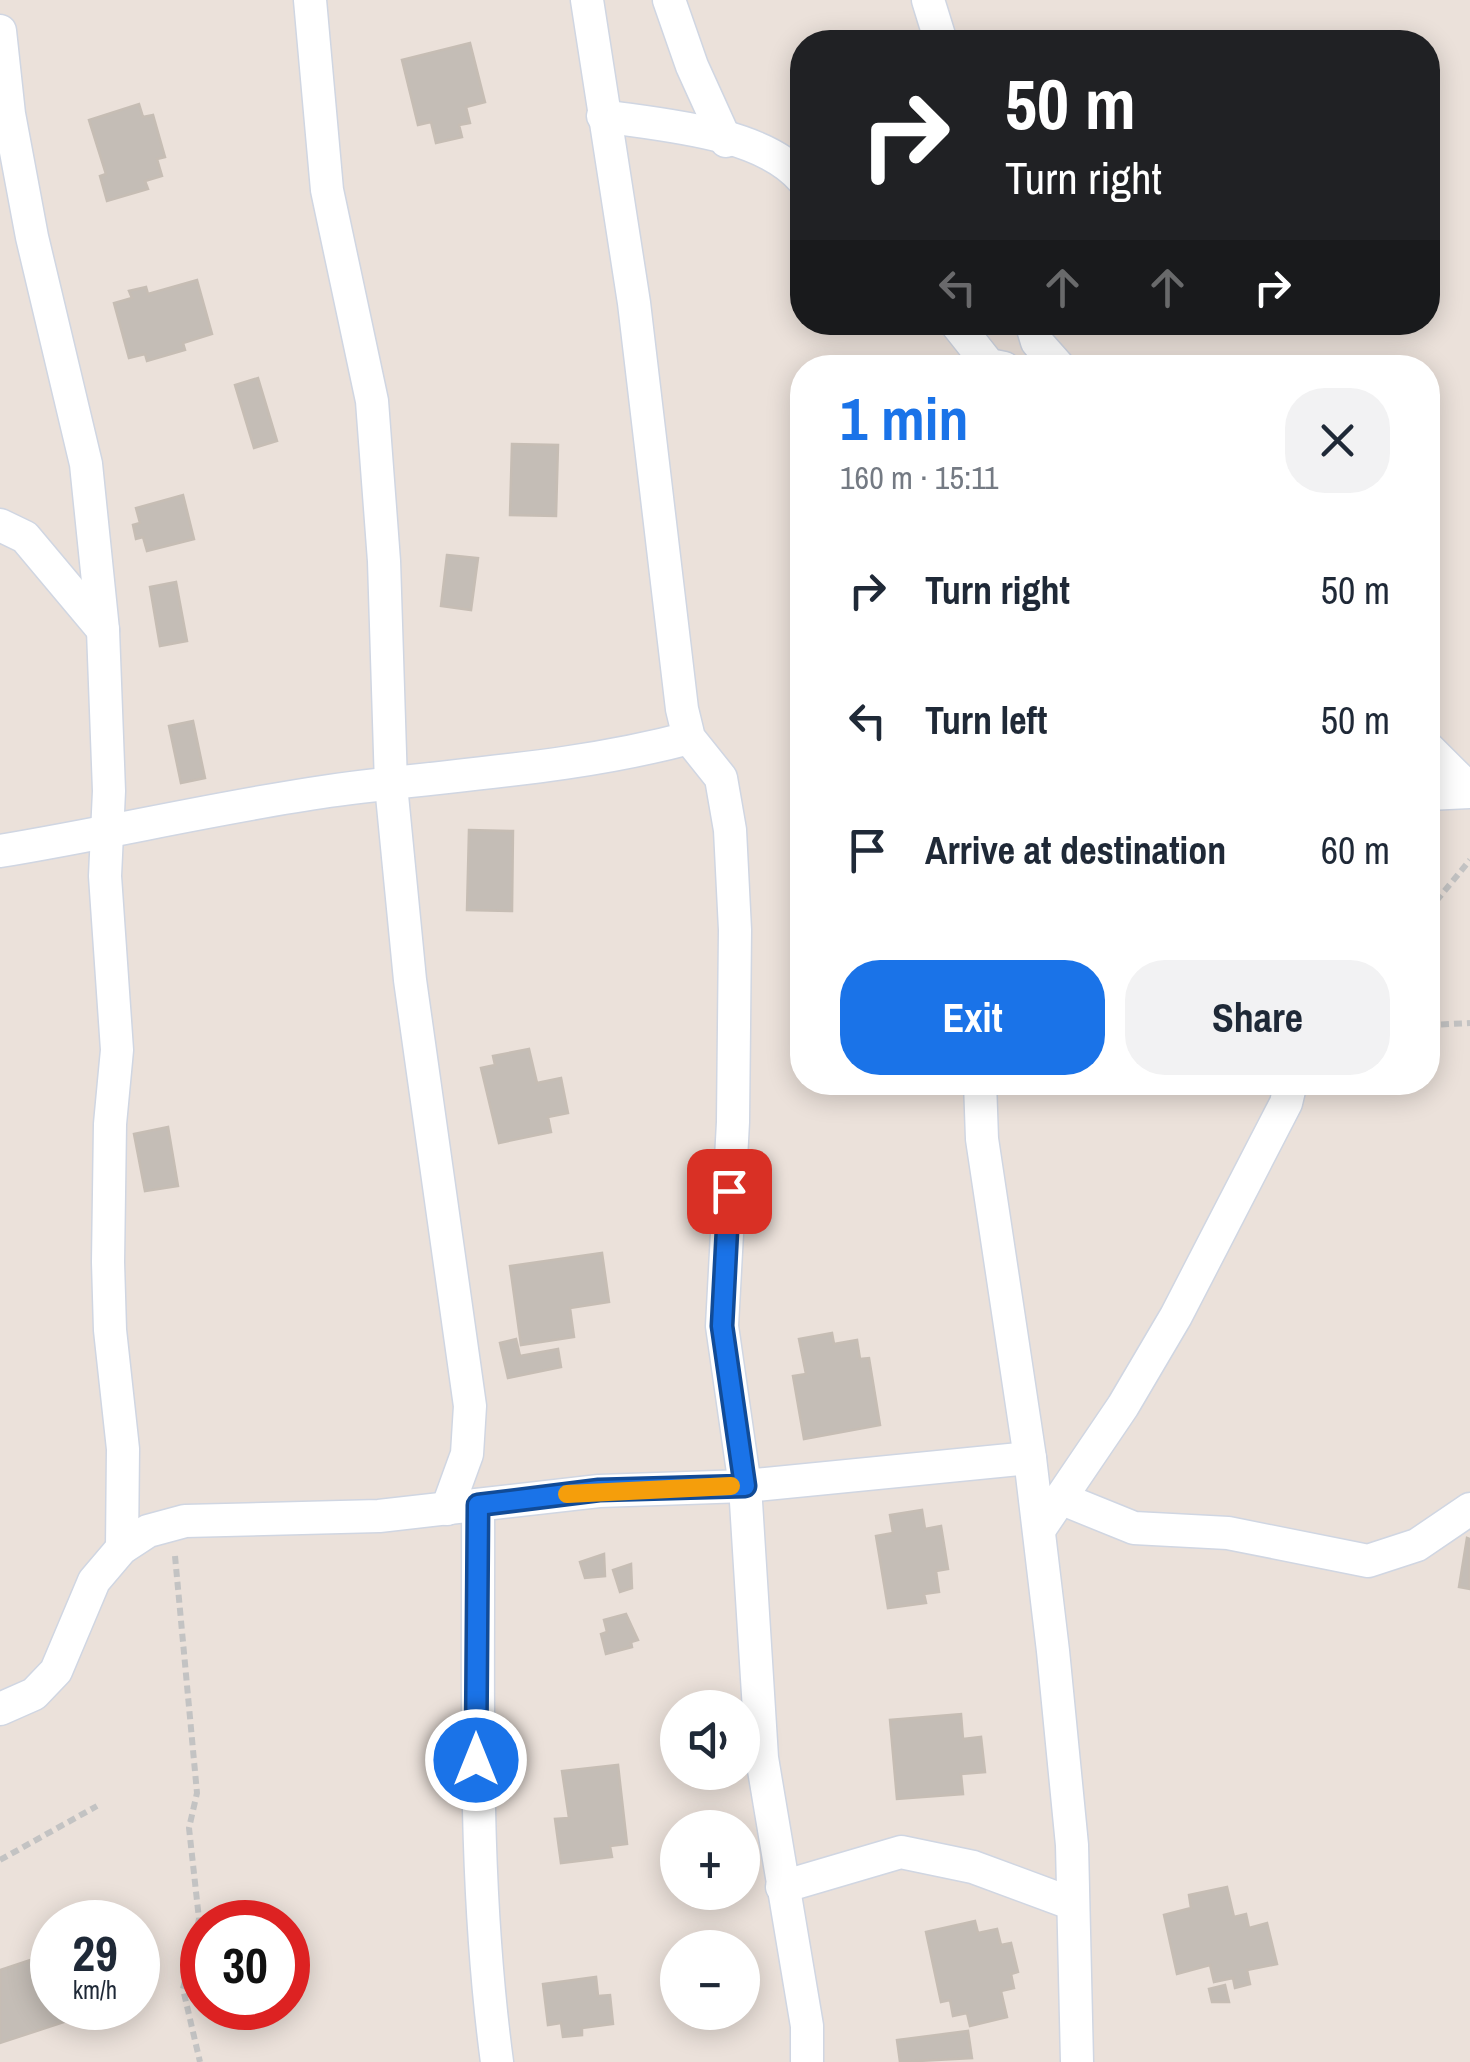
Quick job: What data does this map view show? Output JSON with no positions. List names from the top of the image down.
{
  "page": {
    "turn": ["50 m", "Turn right"],
    "heading": ["1 min", "160 m · 15:11"],
    "list": [
      {
        "name": "Turn right",
        "value": "50 m"
      },
      {
        "name": "Turn left",
        "value": "50 m"
      },
      {
        "name": "Arrive at destination",
        "value": "60 m"
      }
    ],
    "buttons": ["Exit", "Share"],
    "map_buttons": ["+", "−"],
    "speed": "29 km/h",
    "limit": "30"
  }
}
